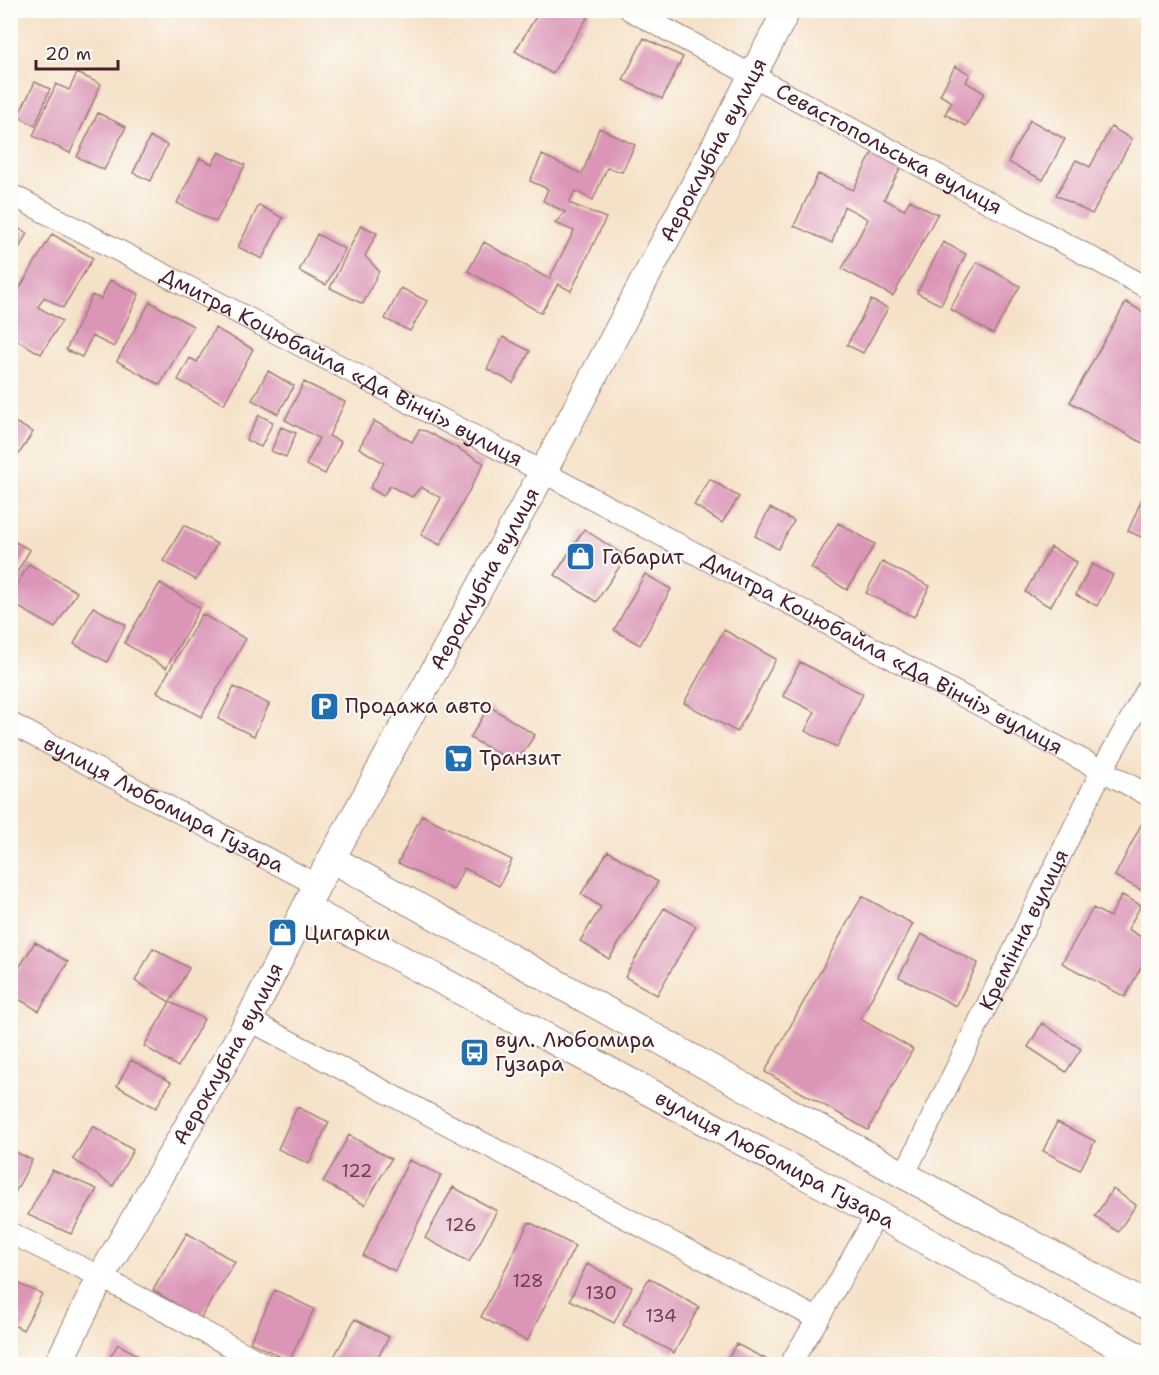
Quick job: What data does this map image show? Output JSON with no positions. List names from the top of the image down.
{
  "streets": {
    "street": [
      "Аероклубна вулиця",
      "Севастопольська вулиця",
      "Дмитра Коцюбайла «Да Вінчі» вулиця",
      "вулиця Любомира Гузара",
      "Кремінна вулиця"
    ]
  },
  "crossings": [
    ["Аероклубна вулиця", "Севастопольська вулиця"],
    ["Аероклубна вулиця", "Дмитра Коцюбайла «Да Вінчі» вулиця"],
    ["Аероклубна вулиця", "вулиця Любомира Гузара"],
    ["Дмитра Коцюбайла «Да Вінчі» вулиця", "Кремінна вулиця"]
  ],
  "places": {
    "shop": ["Габарит", "Цигарки"],
    "parking": ["Продажа авто"],
    "supermarket": ["Транзит"],
    "bus stop": ["вул. Любомира Гузара"]
  },
  "house_numbers": [
    "122",
    "126",
    "128",
    "130",
    "134"
  ],
  "scale_bar": "20 m"
}
